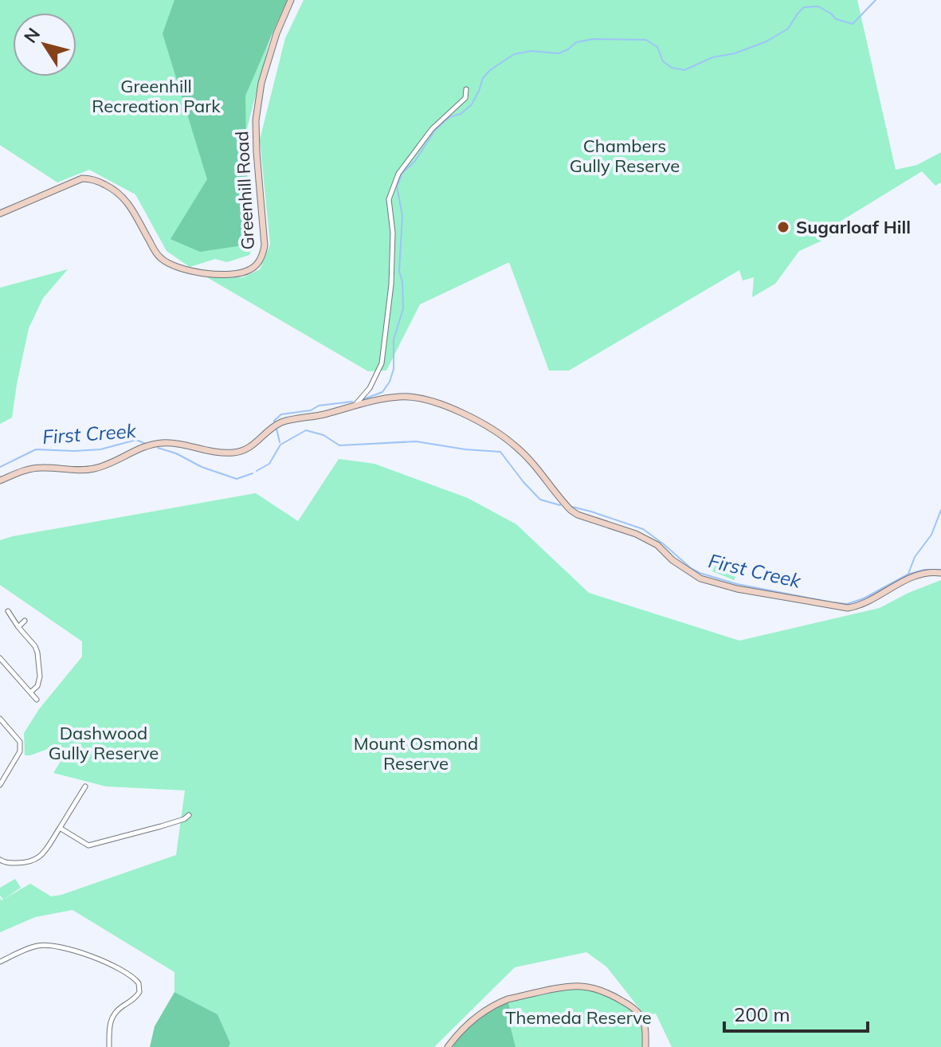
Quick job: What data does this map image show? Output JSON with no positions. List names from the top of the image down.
{
  "streets": {
    "street": ["Greenhill Road"]
  },
  "water": ["First Creek"],
  "parks": [
    "Greenhill Recreation Park",
    "Chambers Gully Reserve",
    "Dashwood Gully Reserve",
    "Mount Osmond Reserve",
    "Themeda Reserve"
  ],
  "places": ["Sugarloaf Hill"],
  "scale_bar": "200 m",
  "north": "top left"
}
